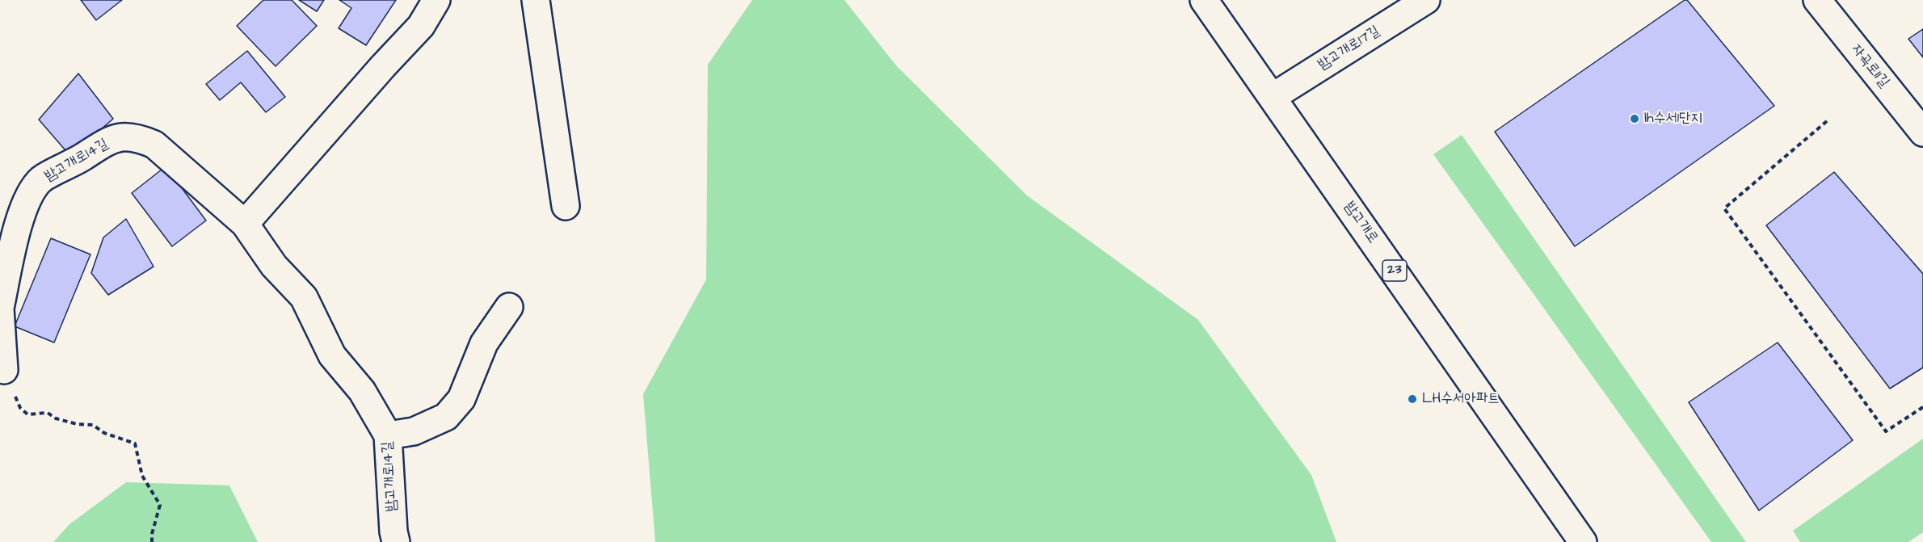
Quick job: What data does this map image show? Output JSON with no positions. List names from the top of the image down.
{
  "streets": {
    "main road": [
      "밤고개로17길",
      "자곡로11길",
      "밤고개로14길",
      "밤고개로",
      "23"
    ]
  },
  "crossings": [
    ["밤고개로17길", "밤고개로"]
  ],
  "places": ["lh수서1단지", "LH수서아파트"]
}
